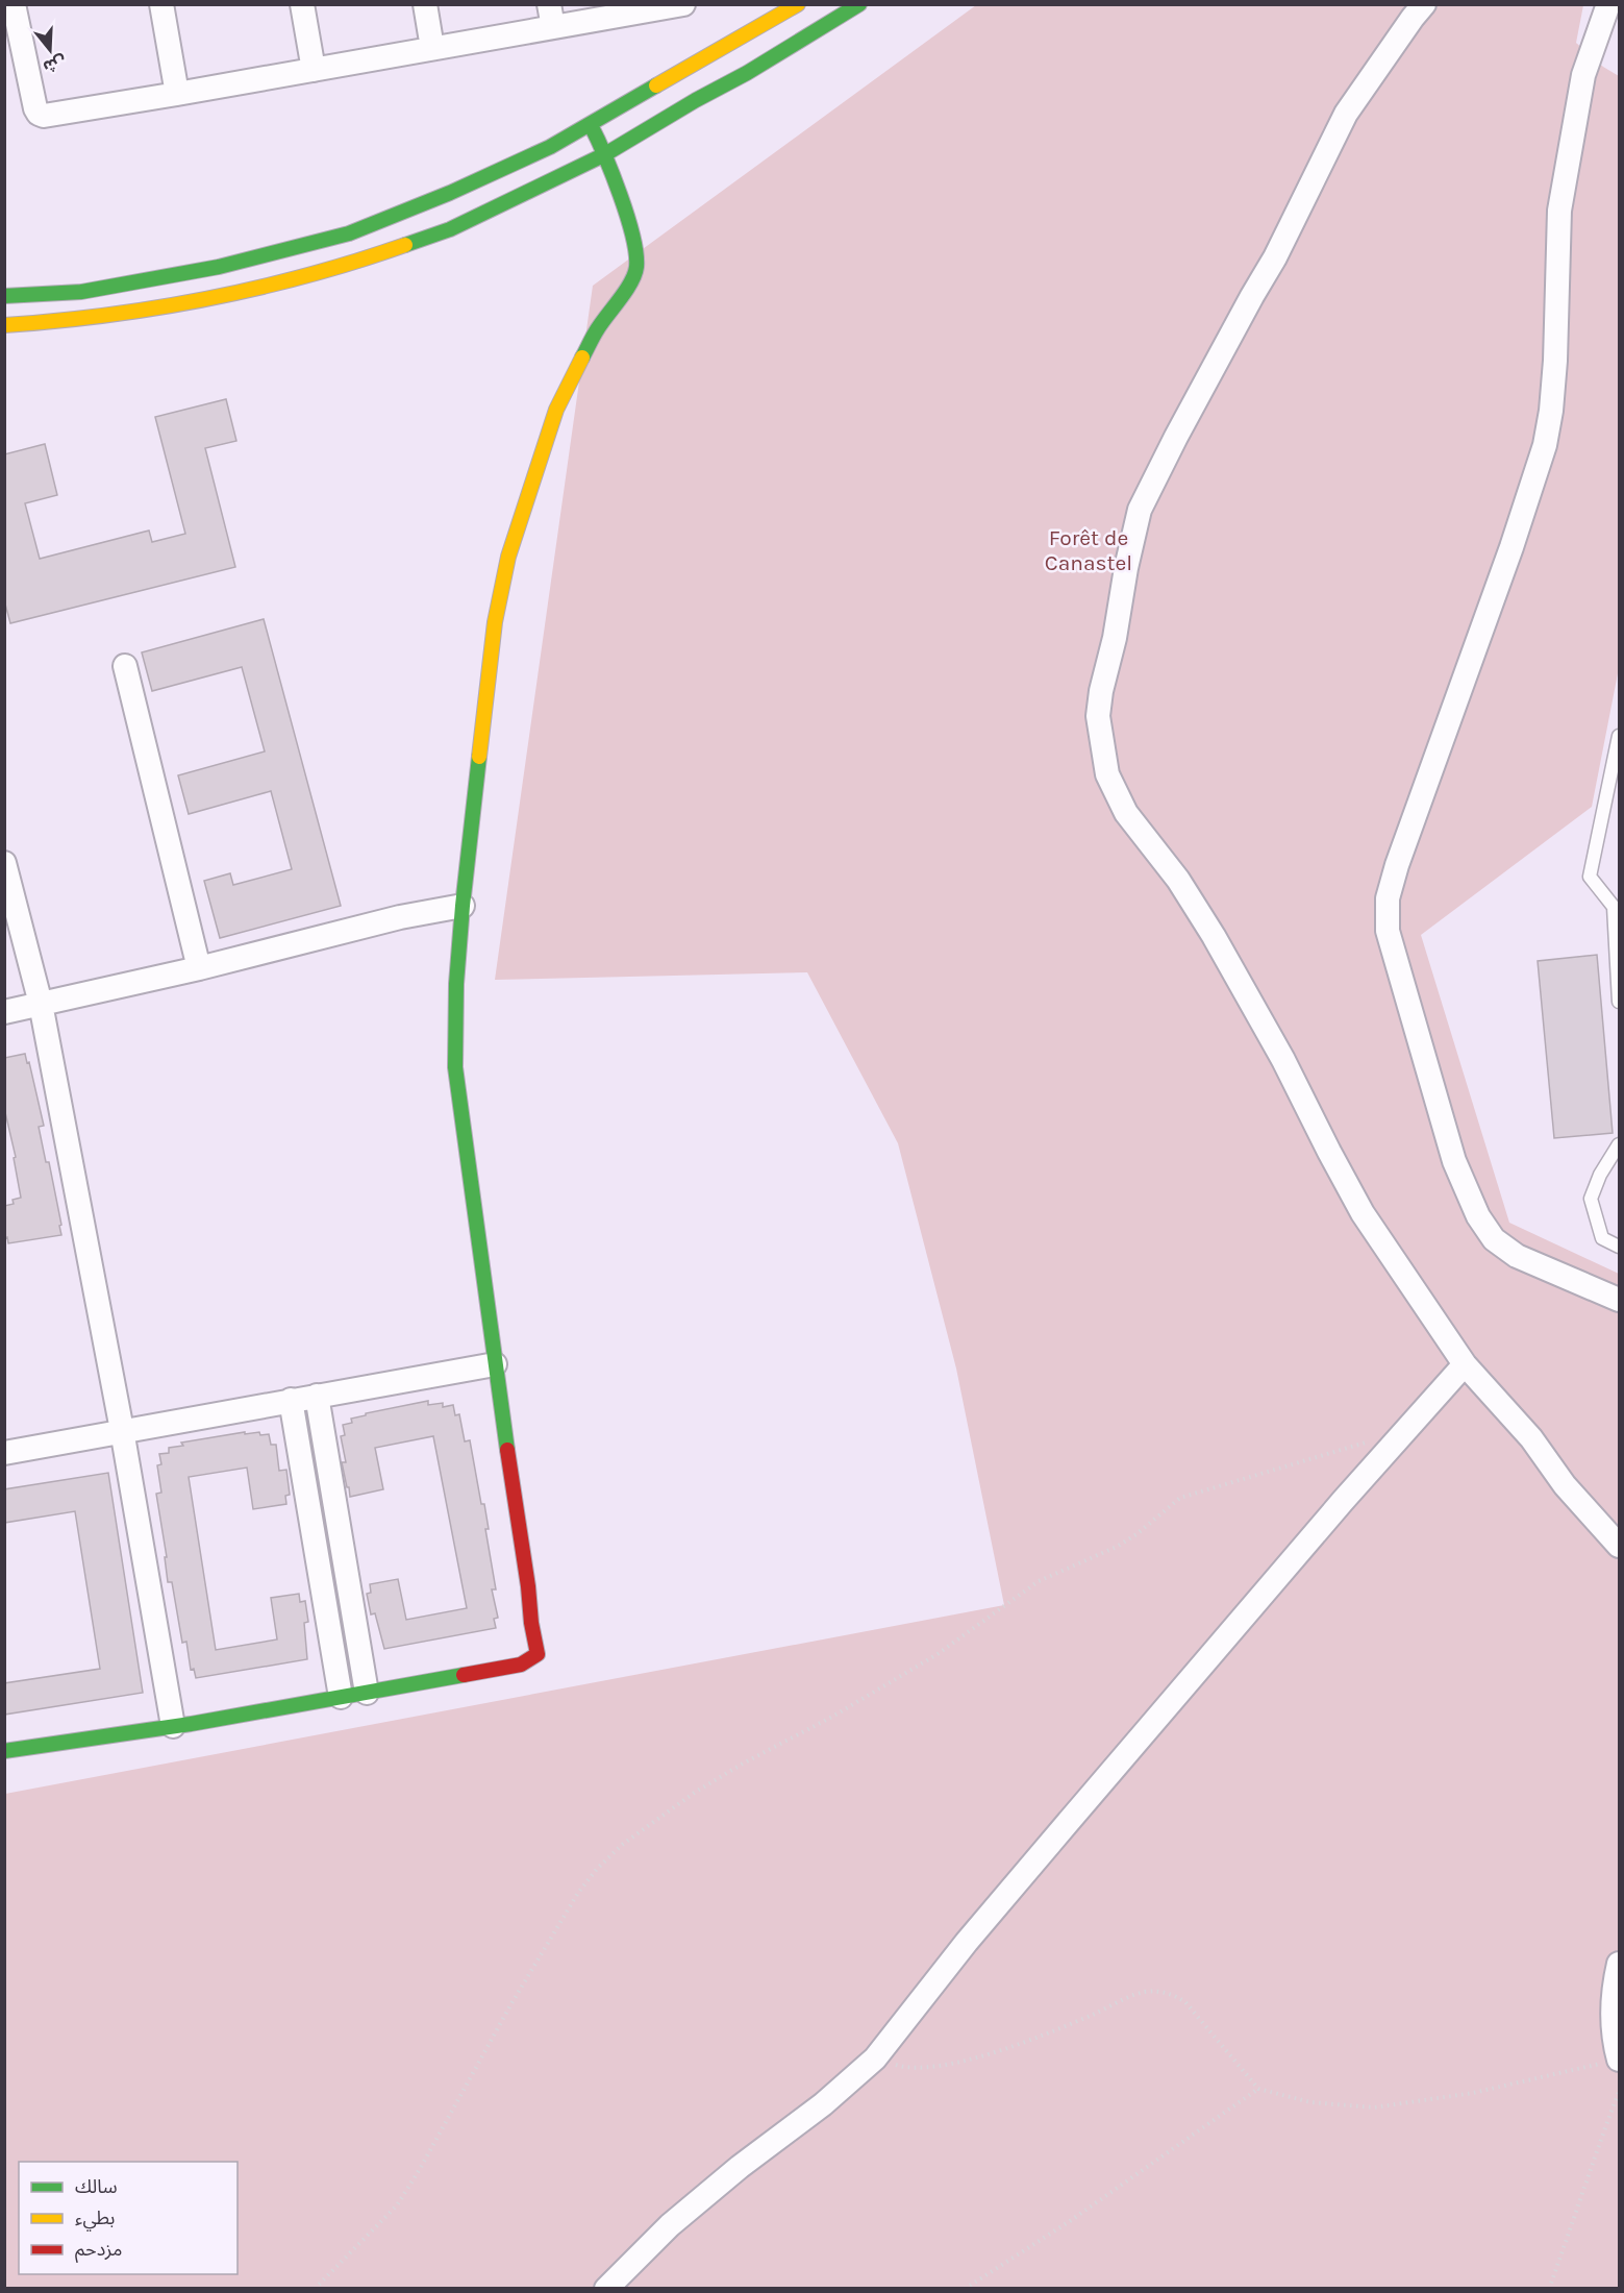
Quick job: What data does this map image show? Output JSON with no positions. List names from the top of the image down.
{
  "parks": ["Forêt de Canastel"],
  "legend": ["سالك", "بطيء", "مزدحم"],
  "north": "bottom"
}
